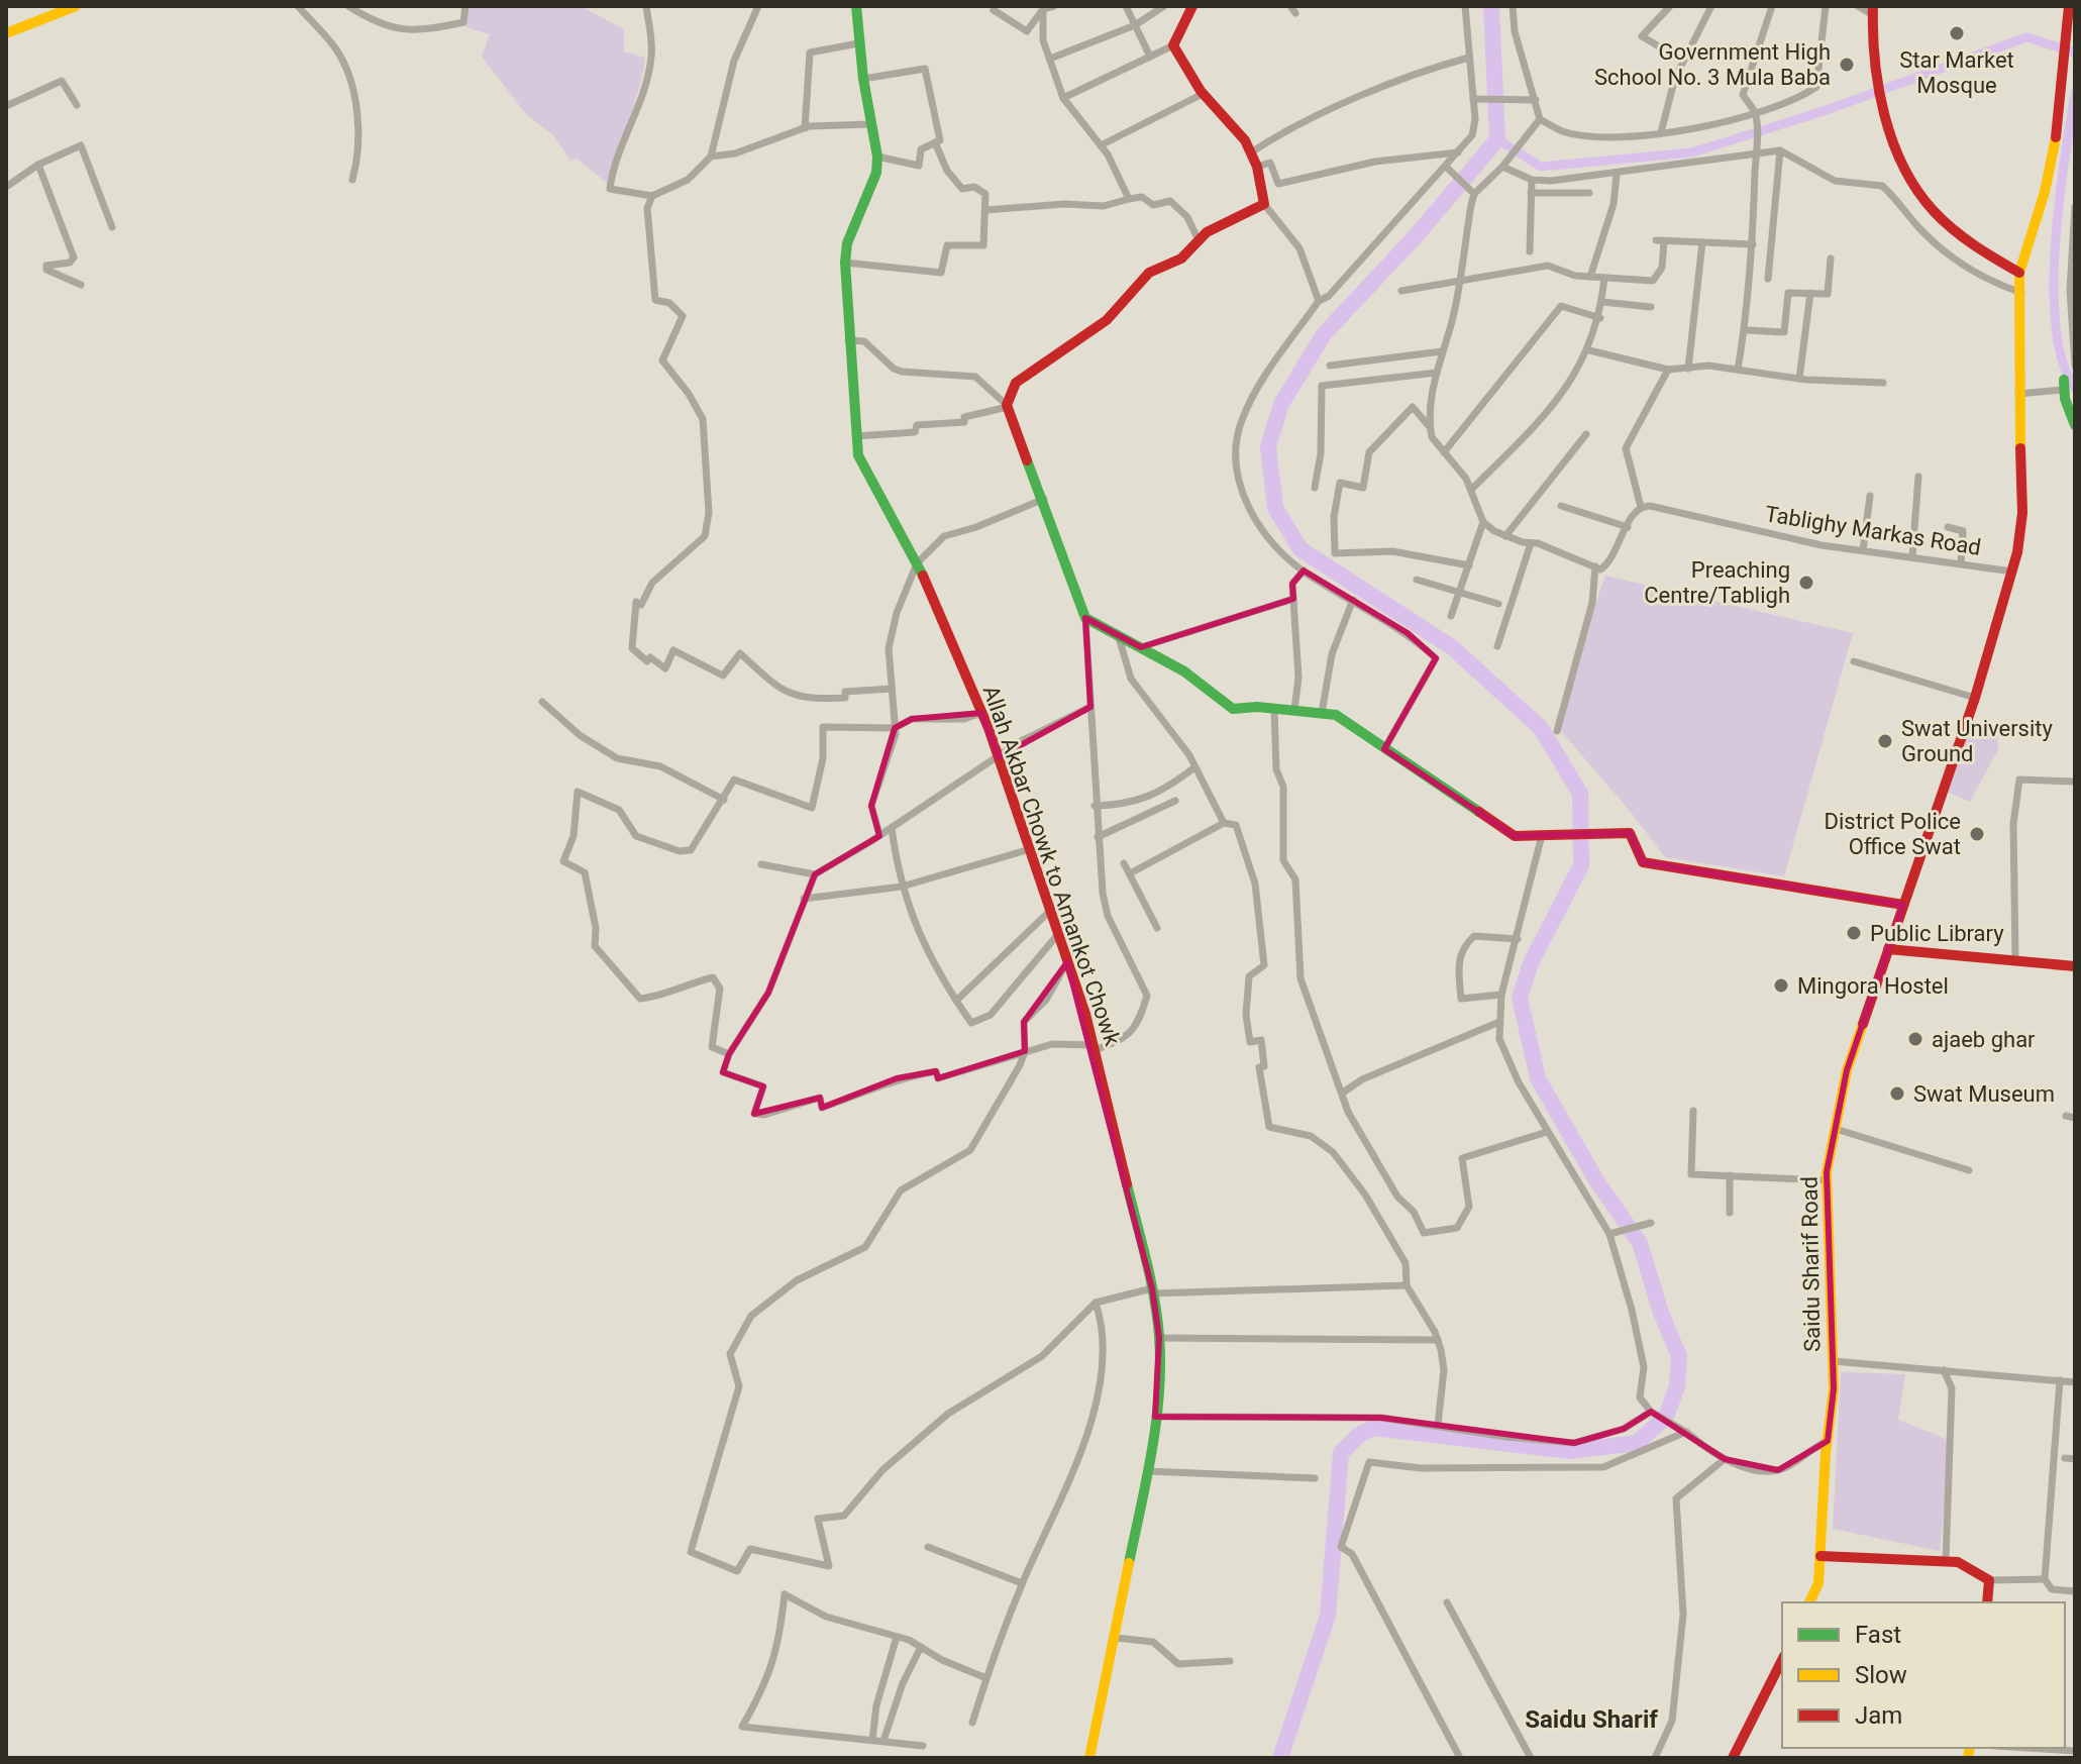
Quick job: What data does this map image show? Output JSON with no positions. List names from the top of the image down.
{
  "streets": {
    "main road": ["Allah Akbar Chowk to Amankot Chowk", "Saidu Sharif Road"],
    "street": ["Tablighy Markas Road"]
  },
  "districts": ["Saidu Sharif"],
  "places": [
    "Star Market Mosque",
    "Government High School No. 3 Mula Baba",
    "Preaching Centre/Tabligh",
    "Swat University Ground",
    "District Police Office Swat",
    "Public Library",
    "Mingora Hostel",
    "ajaeb ghar",
    "Swat Museum"
  ],
  "legend": ["Fast", "Slow", "Jam"]
}
